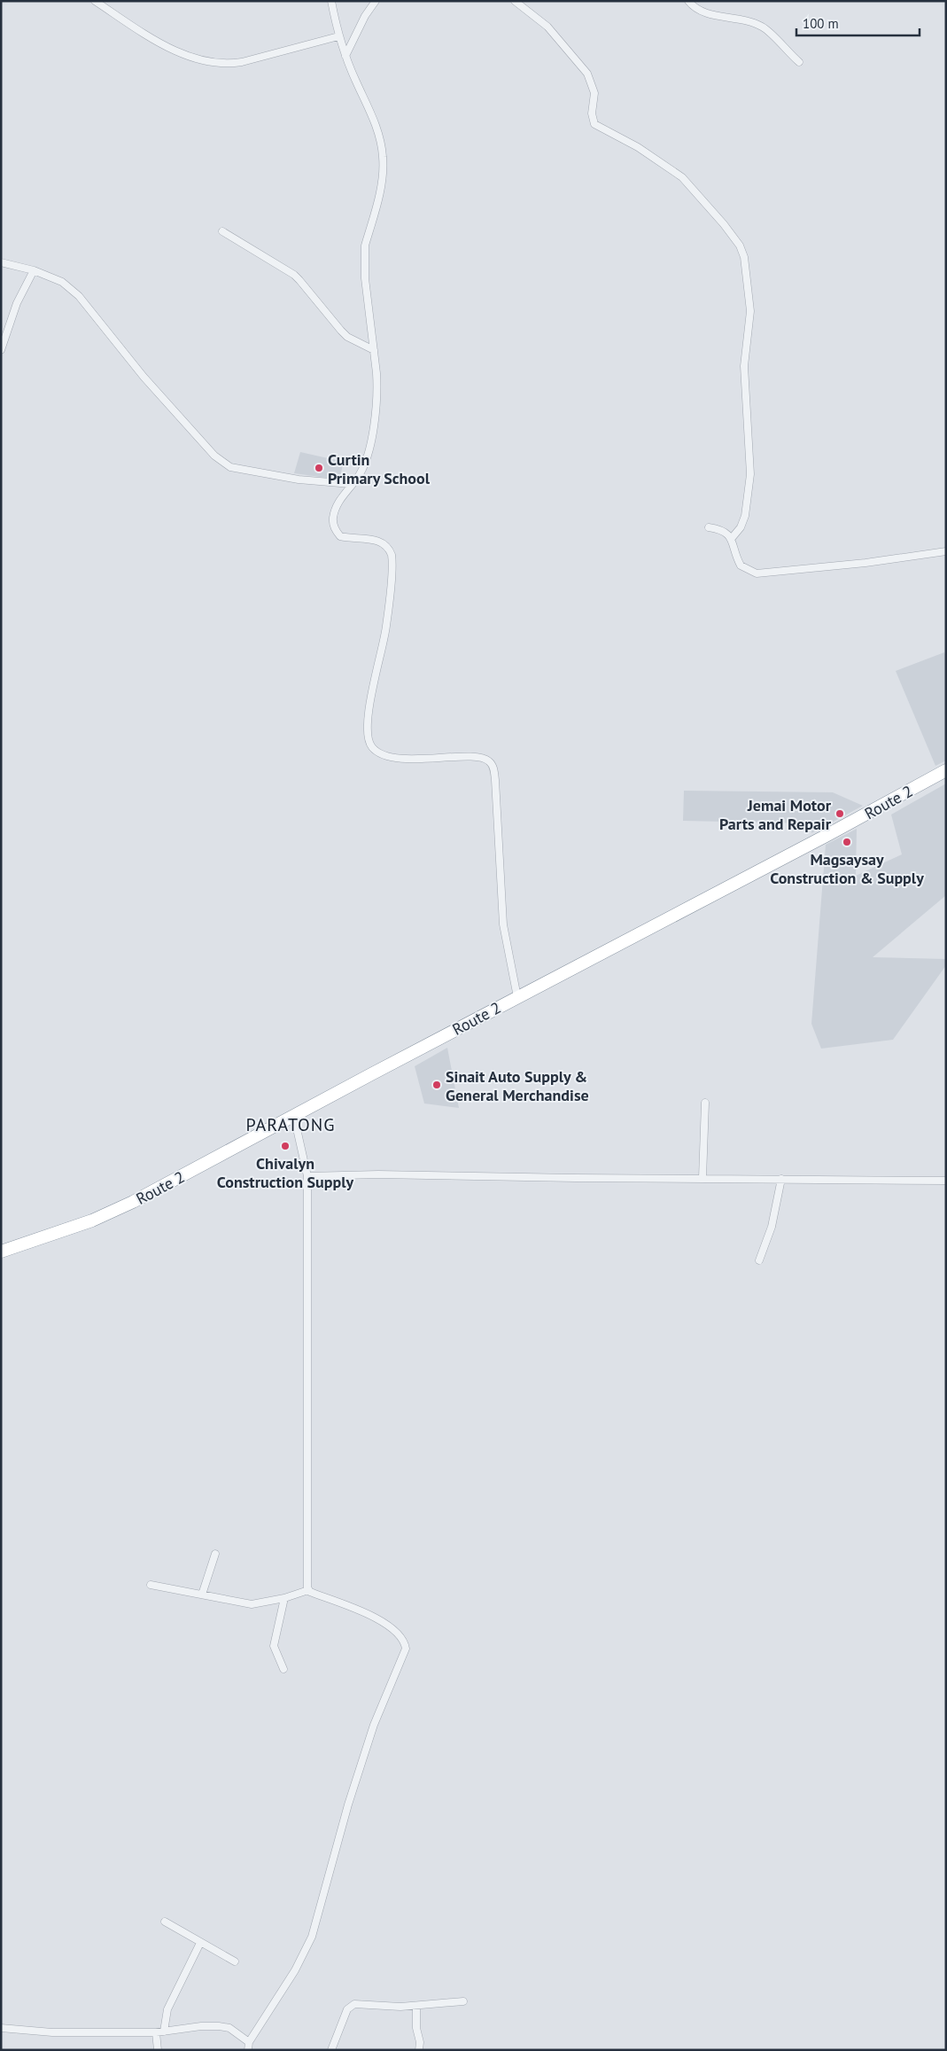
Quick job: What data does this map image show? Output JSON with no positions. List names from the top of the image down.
{
  "streets": {
    "highway": ["Route 2"]
  },
  "districts": ["PARATONG"],
  "places": [
    "Curtin Primary School",
    "Jemai Motor Parts and Repair",
    "Magsaysay Construction & Supply",
    "Sinait Auto Supply & General Merchandise",
    "Chivalyn Construction Supply"
  ],
  "scale_bar": "100 m"
}
